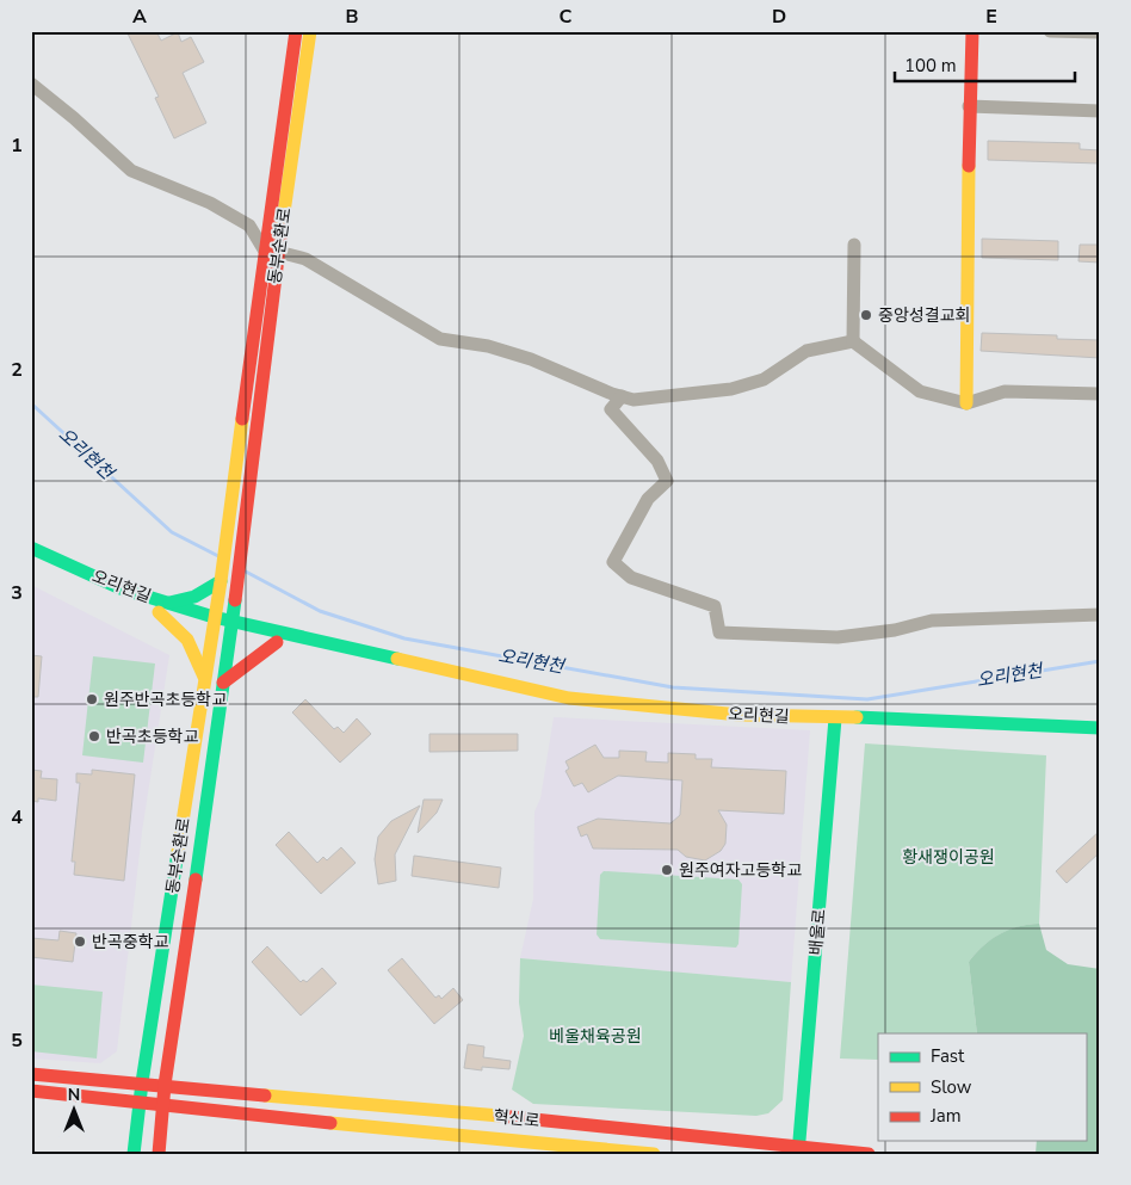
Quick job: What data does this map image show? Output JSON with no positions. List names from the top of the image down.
{
  "streets": {
    "street": [
      "동부순환로",
      "오리현길",
      "배울로",
      "혁신로"
    ]
  },
  "crossings": [
    ["동부순환로", "오리현길"],
    ["동부순환로", "혁신로"],
    ["오리현길", "배울로"],
    ["배울로", "혁신로"]
  ],
  "water": ["오리현천"],
  "parks": ["황새쟁이공원", "베울채육공원"],
  "places": [
    "중앙성결교회",
    "원주반곡초등학교",
    "반곡초등학교",
    "원주여자고등학교",
    "반곡중학교"
  ],
  "legend": ["Fast", "Slow", "Jam"],
  "scale_bar": "100 m",
  "north": "top",
  "grid": {
    "columns": [
      "A",
      "B",
      "C",
      "D",
      "E"
    ],
    "rows": [
      "1",
      "2",
      "3",
      "4",
      "5"
    ]
  }
}
